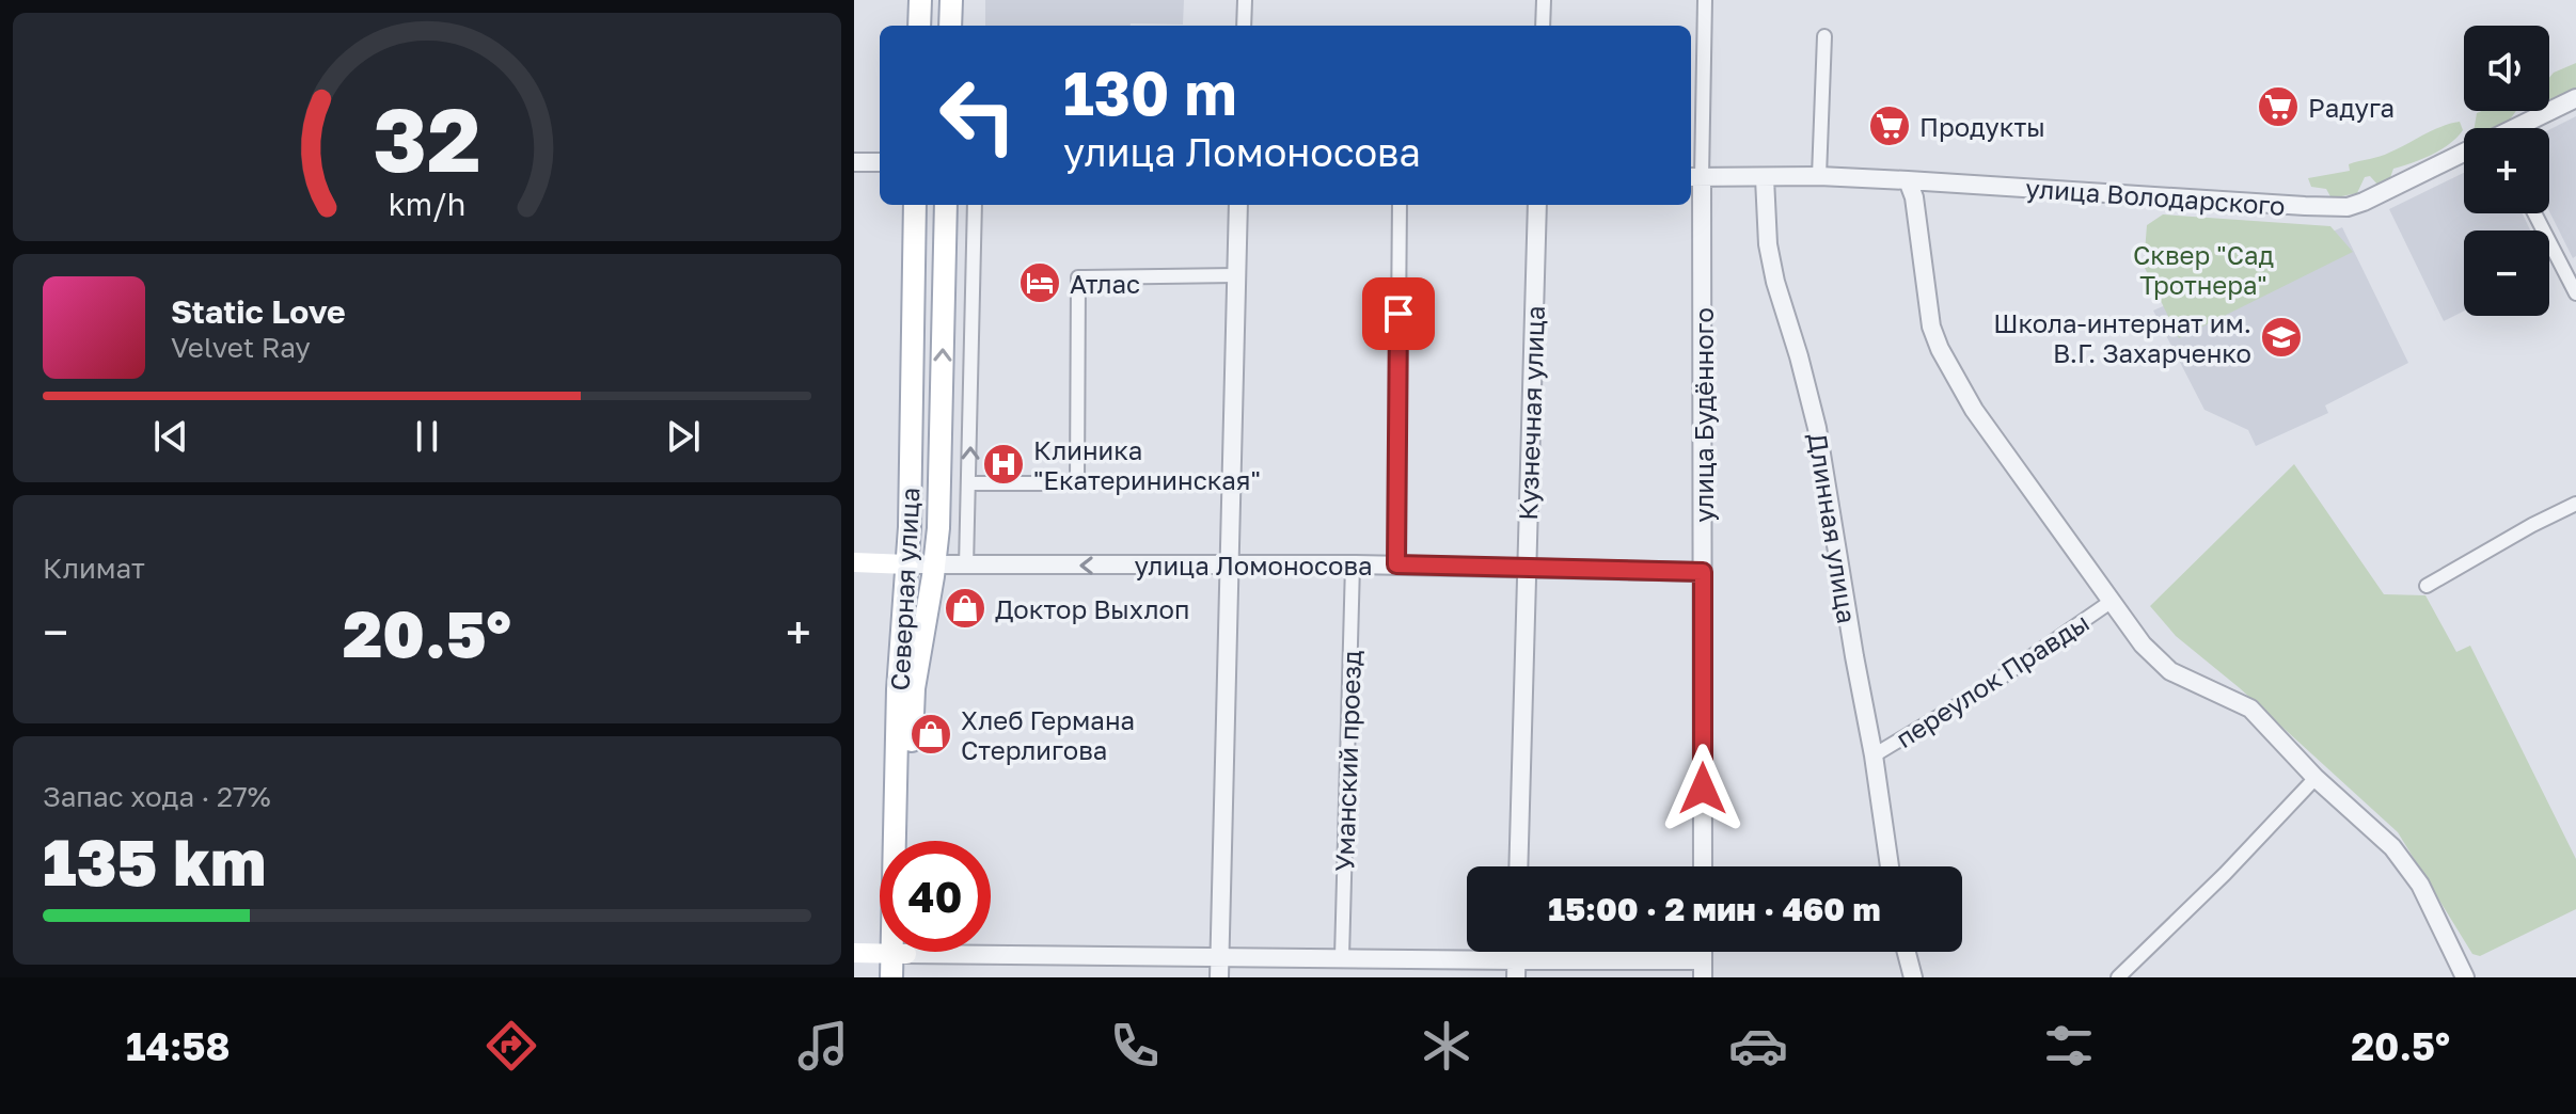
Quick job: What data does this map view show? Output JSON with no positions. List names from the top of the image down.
{
  "streets": {
    "main road": ["улица Ломоносова", "Северная улица"],
    "street": [
      "улица Володарского",
      "Кузнечная улица",
      "улица Будённого",
      "Длинная улица",
      "переулок Правды",
      "Уманский проезд"
    ]
  },
  "crossings": [
    ["улица Володарского", "улица Будённого"],
    ["улица Володарского", "Длинная улица"],
    ["Кузнечная улица", "улица Ломоносова"],
    ["улица Будённого", "улица Ломоносова"],
    ["Длинная улица", "переулок Правды"],
    ["улица Ломоносова", "Северная улица"],
    ["улица Ломоносова", "Уманский проезд"]
  ],
  "parks": ["Сквер \"Сад Тротнера\""],
  "places": {
    "supermarket": ["Радуга", "Продукты"],
    "hotel": ["Атлас"],
    "school or university": ["Школа-интернат им. В.Г. Захарченко"],
    "hospital": ["Клиника \"Екатерининская\""],
    "shop": ["Доктор Выхлоп", "Хлеб Германа Стерлигова"]
  },
  "page": {
    "map_buttons": ["+", "−"],
    "turn": ["130 m", "улица Ломоносова"],
    "song": ["Static Love", "Velvet Ray"],
    "tile": [
      "Климат",
      ["Запас хода · 27%", "135 km"]
    ],
    "heat": ["−", "20.5°", "+"],
    "limit": "40",
    "trip": "15:00 · 2 мин · 460 m",
    "tabs": ["14:58", "20.5°"],
    "gauge": ["32", "km/h"]
  }
}
